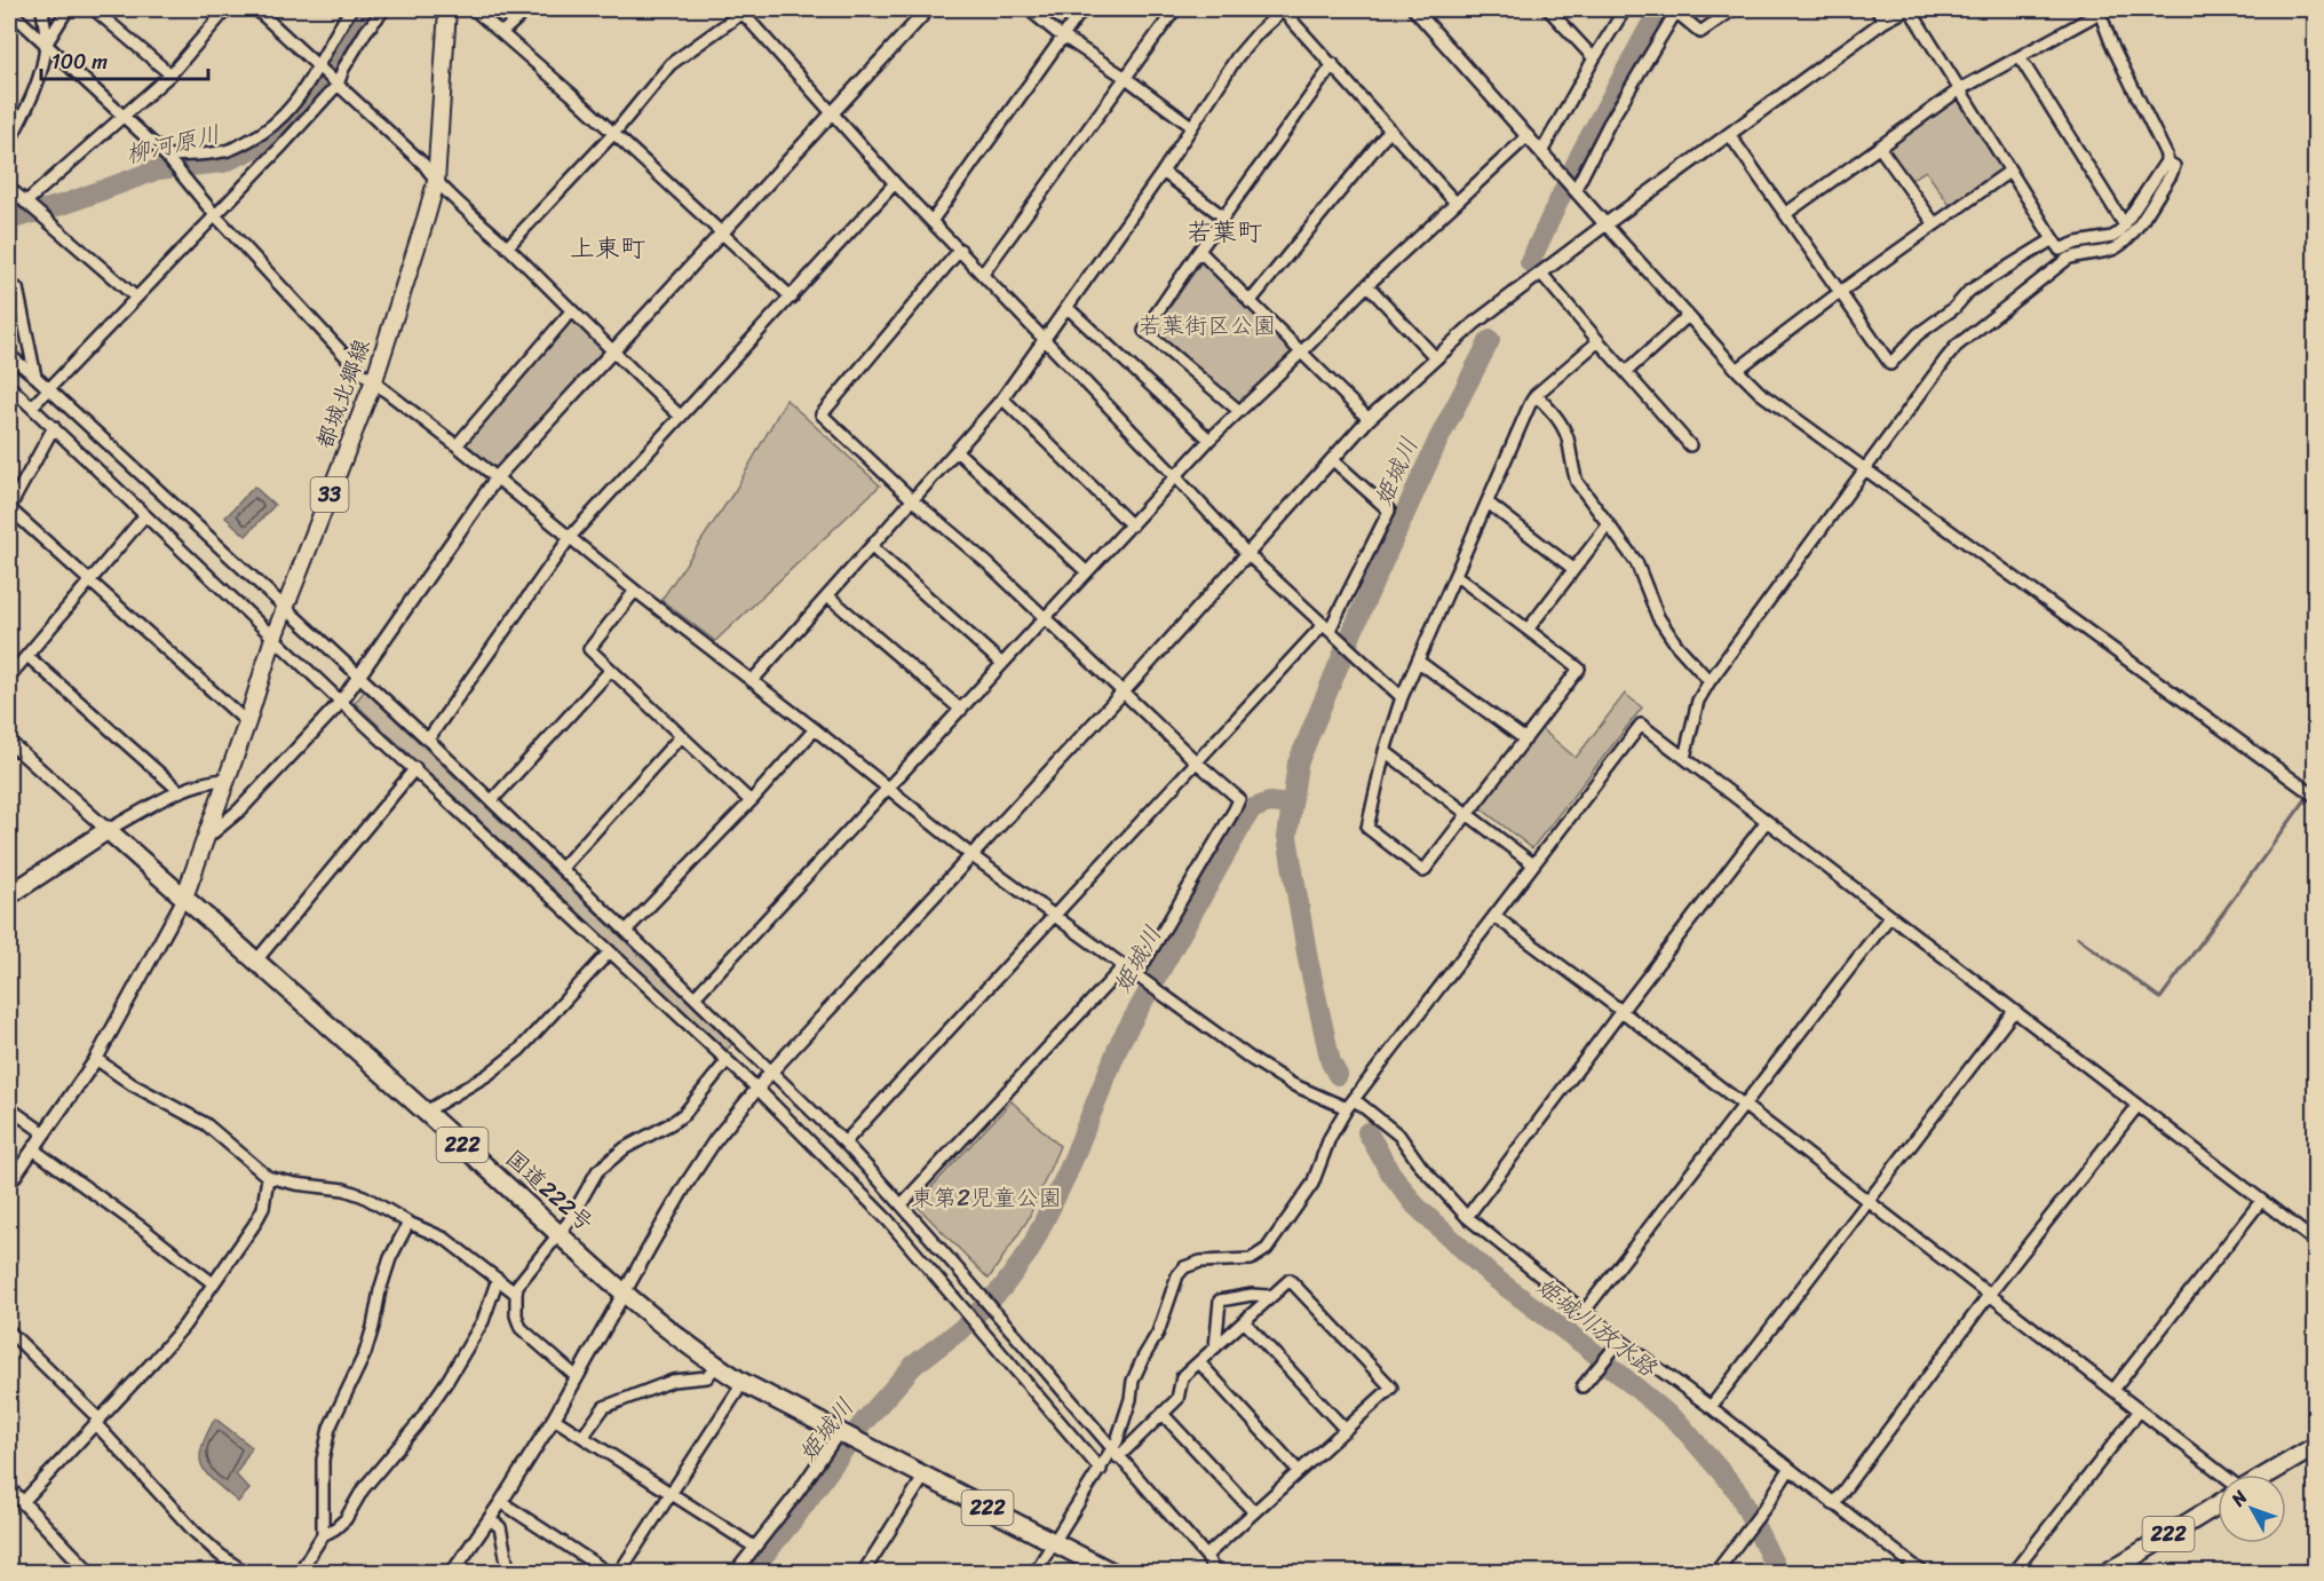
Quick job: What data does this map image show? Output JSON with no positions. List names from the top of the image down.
{
  "streets": {
    "highway": ["222", "国道222号"],
    "main road": ["都城北郷線", "33"]
  },
  "crossings": [
    ["都城北郷線", "国道222号"]
  ],
  "districts": ["若葉町", "上東町"],
  "water": ["柳河原川", "姫城川", "姫城川放水路"],
  "parks": ["若葉街区公園", "東第2児童公園"],
  "scale_bar": "100 m",
  "north": "top left"
}
